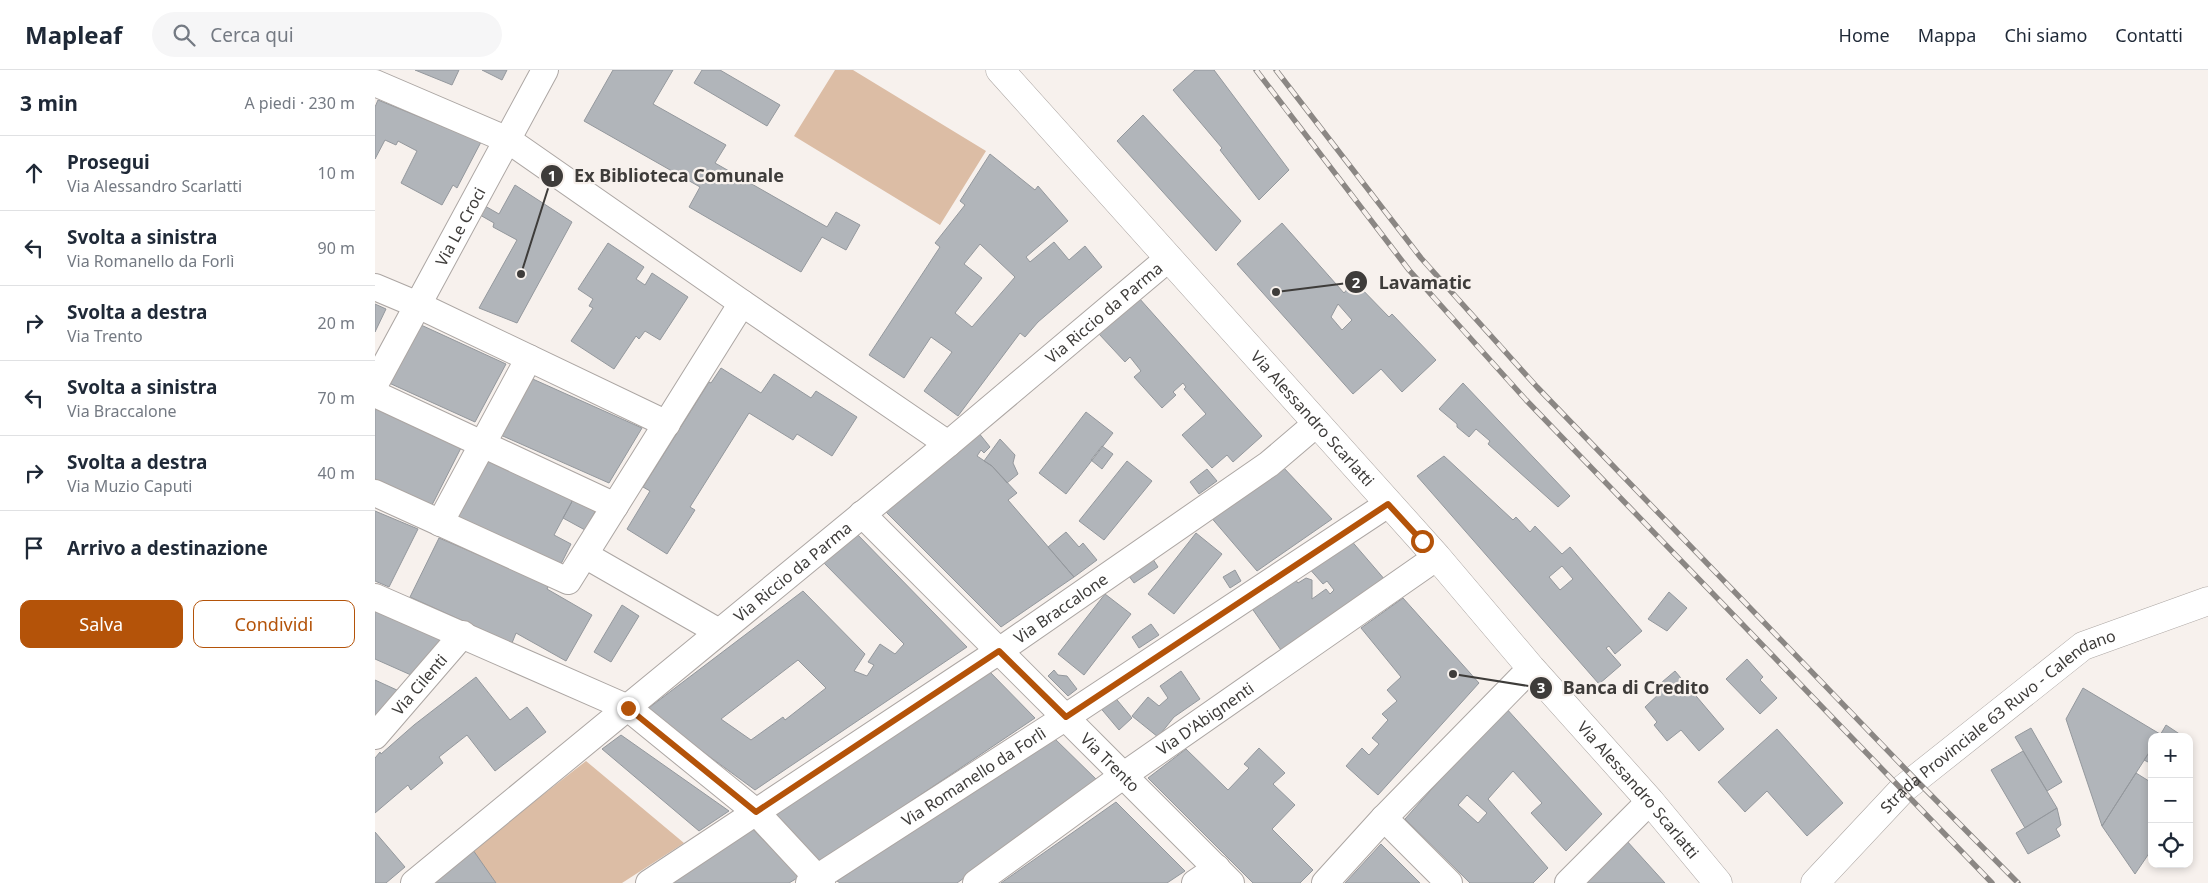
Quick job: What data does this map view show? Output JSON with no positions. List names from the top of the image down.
{
  "streets": {
    "main road": ["Via Alessandro Scarlatti", "Strada Provinciale 63 Ruvo - Calendano"],
    "street": [
      "Via Le Croci",
      "Via Riccio da Parma",
      "Via Braccalone",
      "Via Cilenti",
      "Via D'Abignenti",
      "Via Trento",
      "Via Romanello da Forlì"
    ]
  },
  "crossings": [
    ["Via Riccio da Parma", "Via Alessandro Scarlatti"],
    ["Via Riccio da Parma", "Via Trento"],
    ["Via Alessandro Scarlatti", "Via Braccalone"],
    ["Via Alessandro Scarlatti", "Via D'Abignenti"],
    ["Via Alessandro Scarlatti", "Via Romanello da Forlì"],
    ["Via Braccalone", "Via Trento"],
    ["Via D'Abignenti", "Via Trento"],
    ["Via Trento", "Via Romanello da Forlì"]
  ],
  "places": ["Ex Biblioteca Comunale", "Lavamatic", "Banca di Credito"],
  "page": {
    "header": "Mapleaf",
    "search": "Cerca qui",
    "nav": [
      "Home",
      "Mappa",
      "Chi siamo",
      "Contatti"
    ],
    "heading": ["3 min", "A piedi · 230 m"],
    "list": [
      ["Prosegui", "Via Alessandro Scarlatti", "10 m"],
      ["Svolta a sinistra", "Via Romanello da Forlì", "90 m"],
      ["Svolta a destra", "Via Trento", "20 m"],
      ["Svolta a sinistra", "Via Braccalone", "70 m"],
      ["Svolta a destra", "Via Muzio Caputi", "40 m"],
      "Arrivo a destinazione"
    ],
    "buttons": ["Salva", "Condividi"],
    "map_buttons": ["+", "−"]
  }
}
